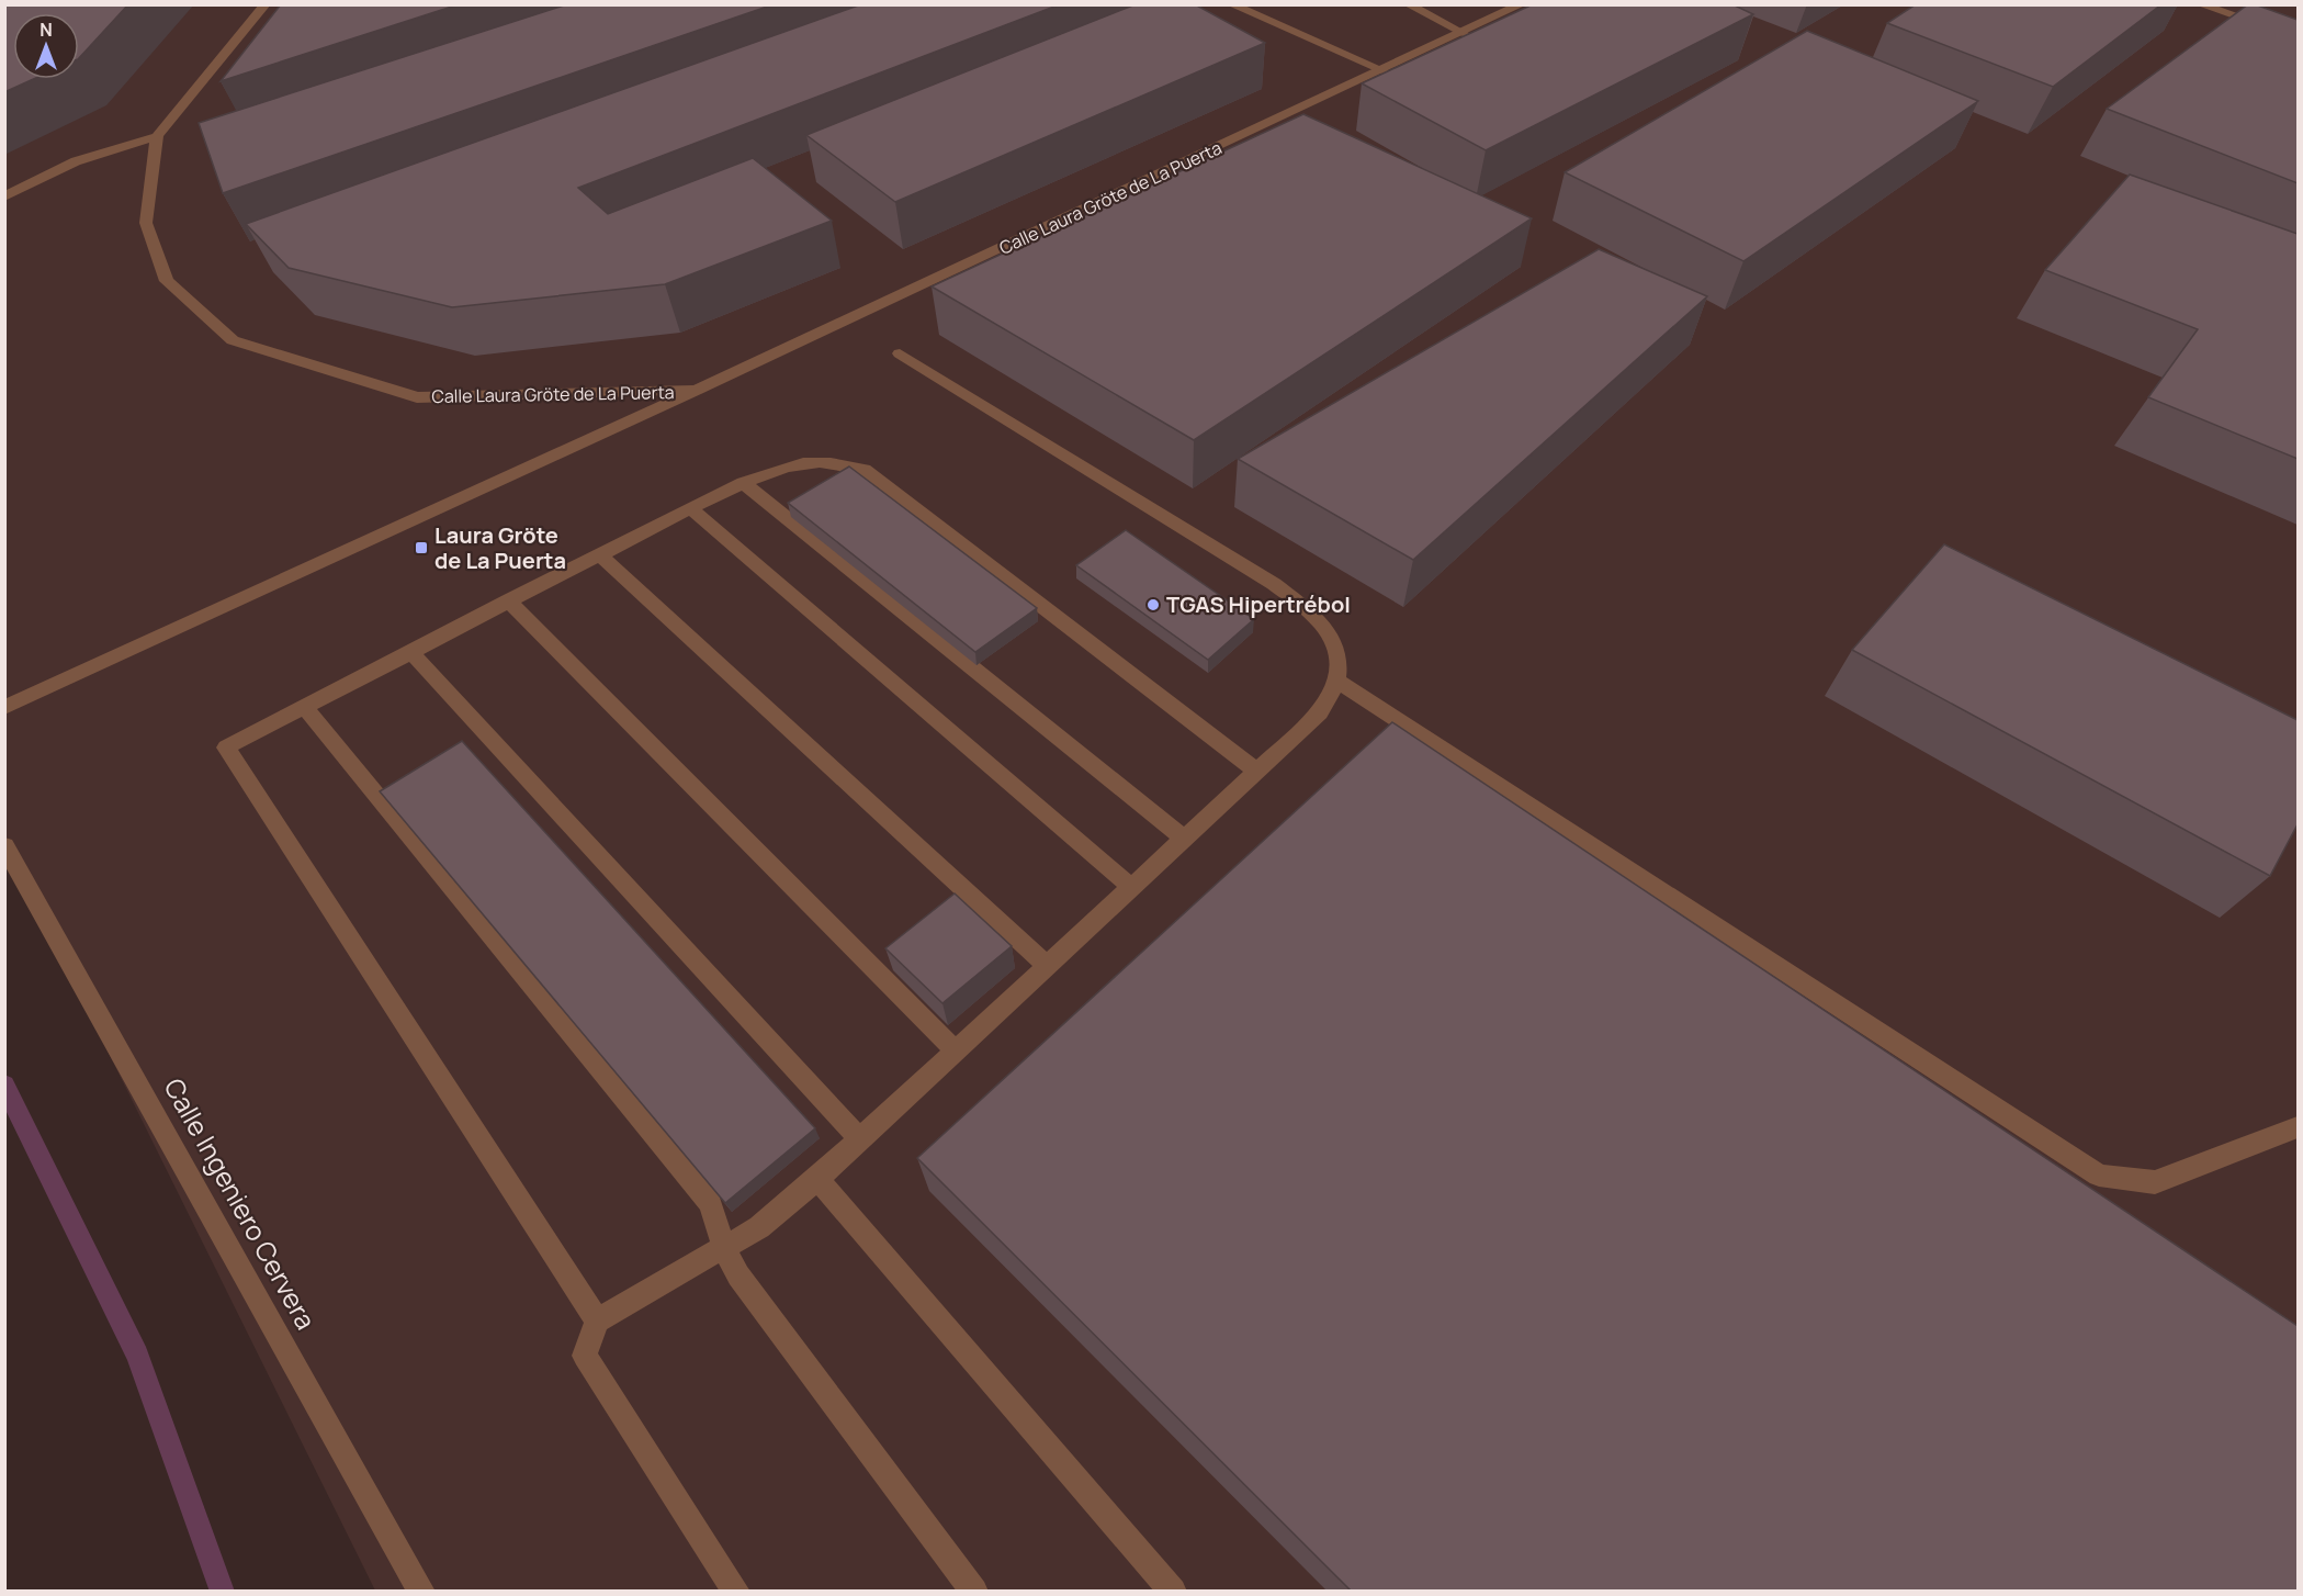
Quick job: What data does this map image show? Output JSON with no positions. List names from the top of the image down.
{
  "streets": {
    "street": ["Calle Laura Gröte de La Puerta", "Calle Ingeniero Cervera"]
  },
  "places": {
    "transit": ["Laura Gröte de La Puerta"],
    "other": ["TGAS Hipertrébol"]
  },
  "north": "top"
}
